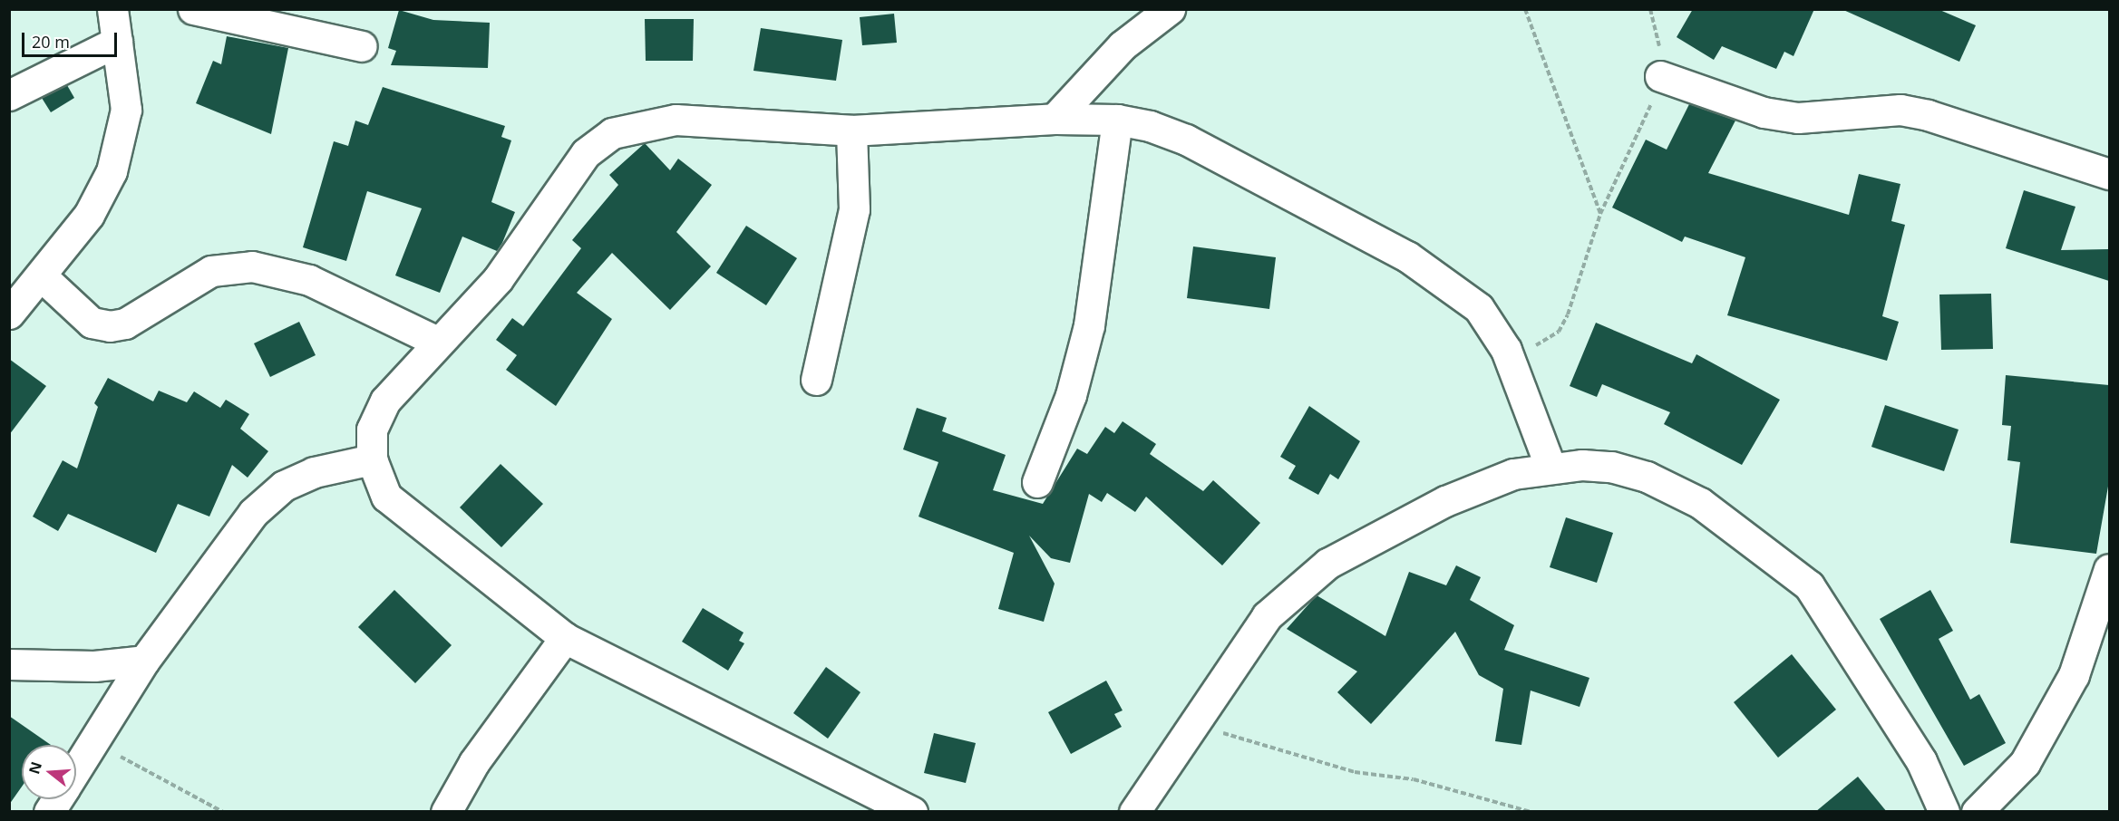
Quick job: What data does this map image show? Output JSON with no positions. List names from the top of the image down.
{
  "scale_bar": "20 m",
  "north": "left"
}
